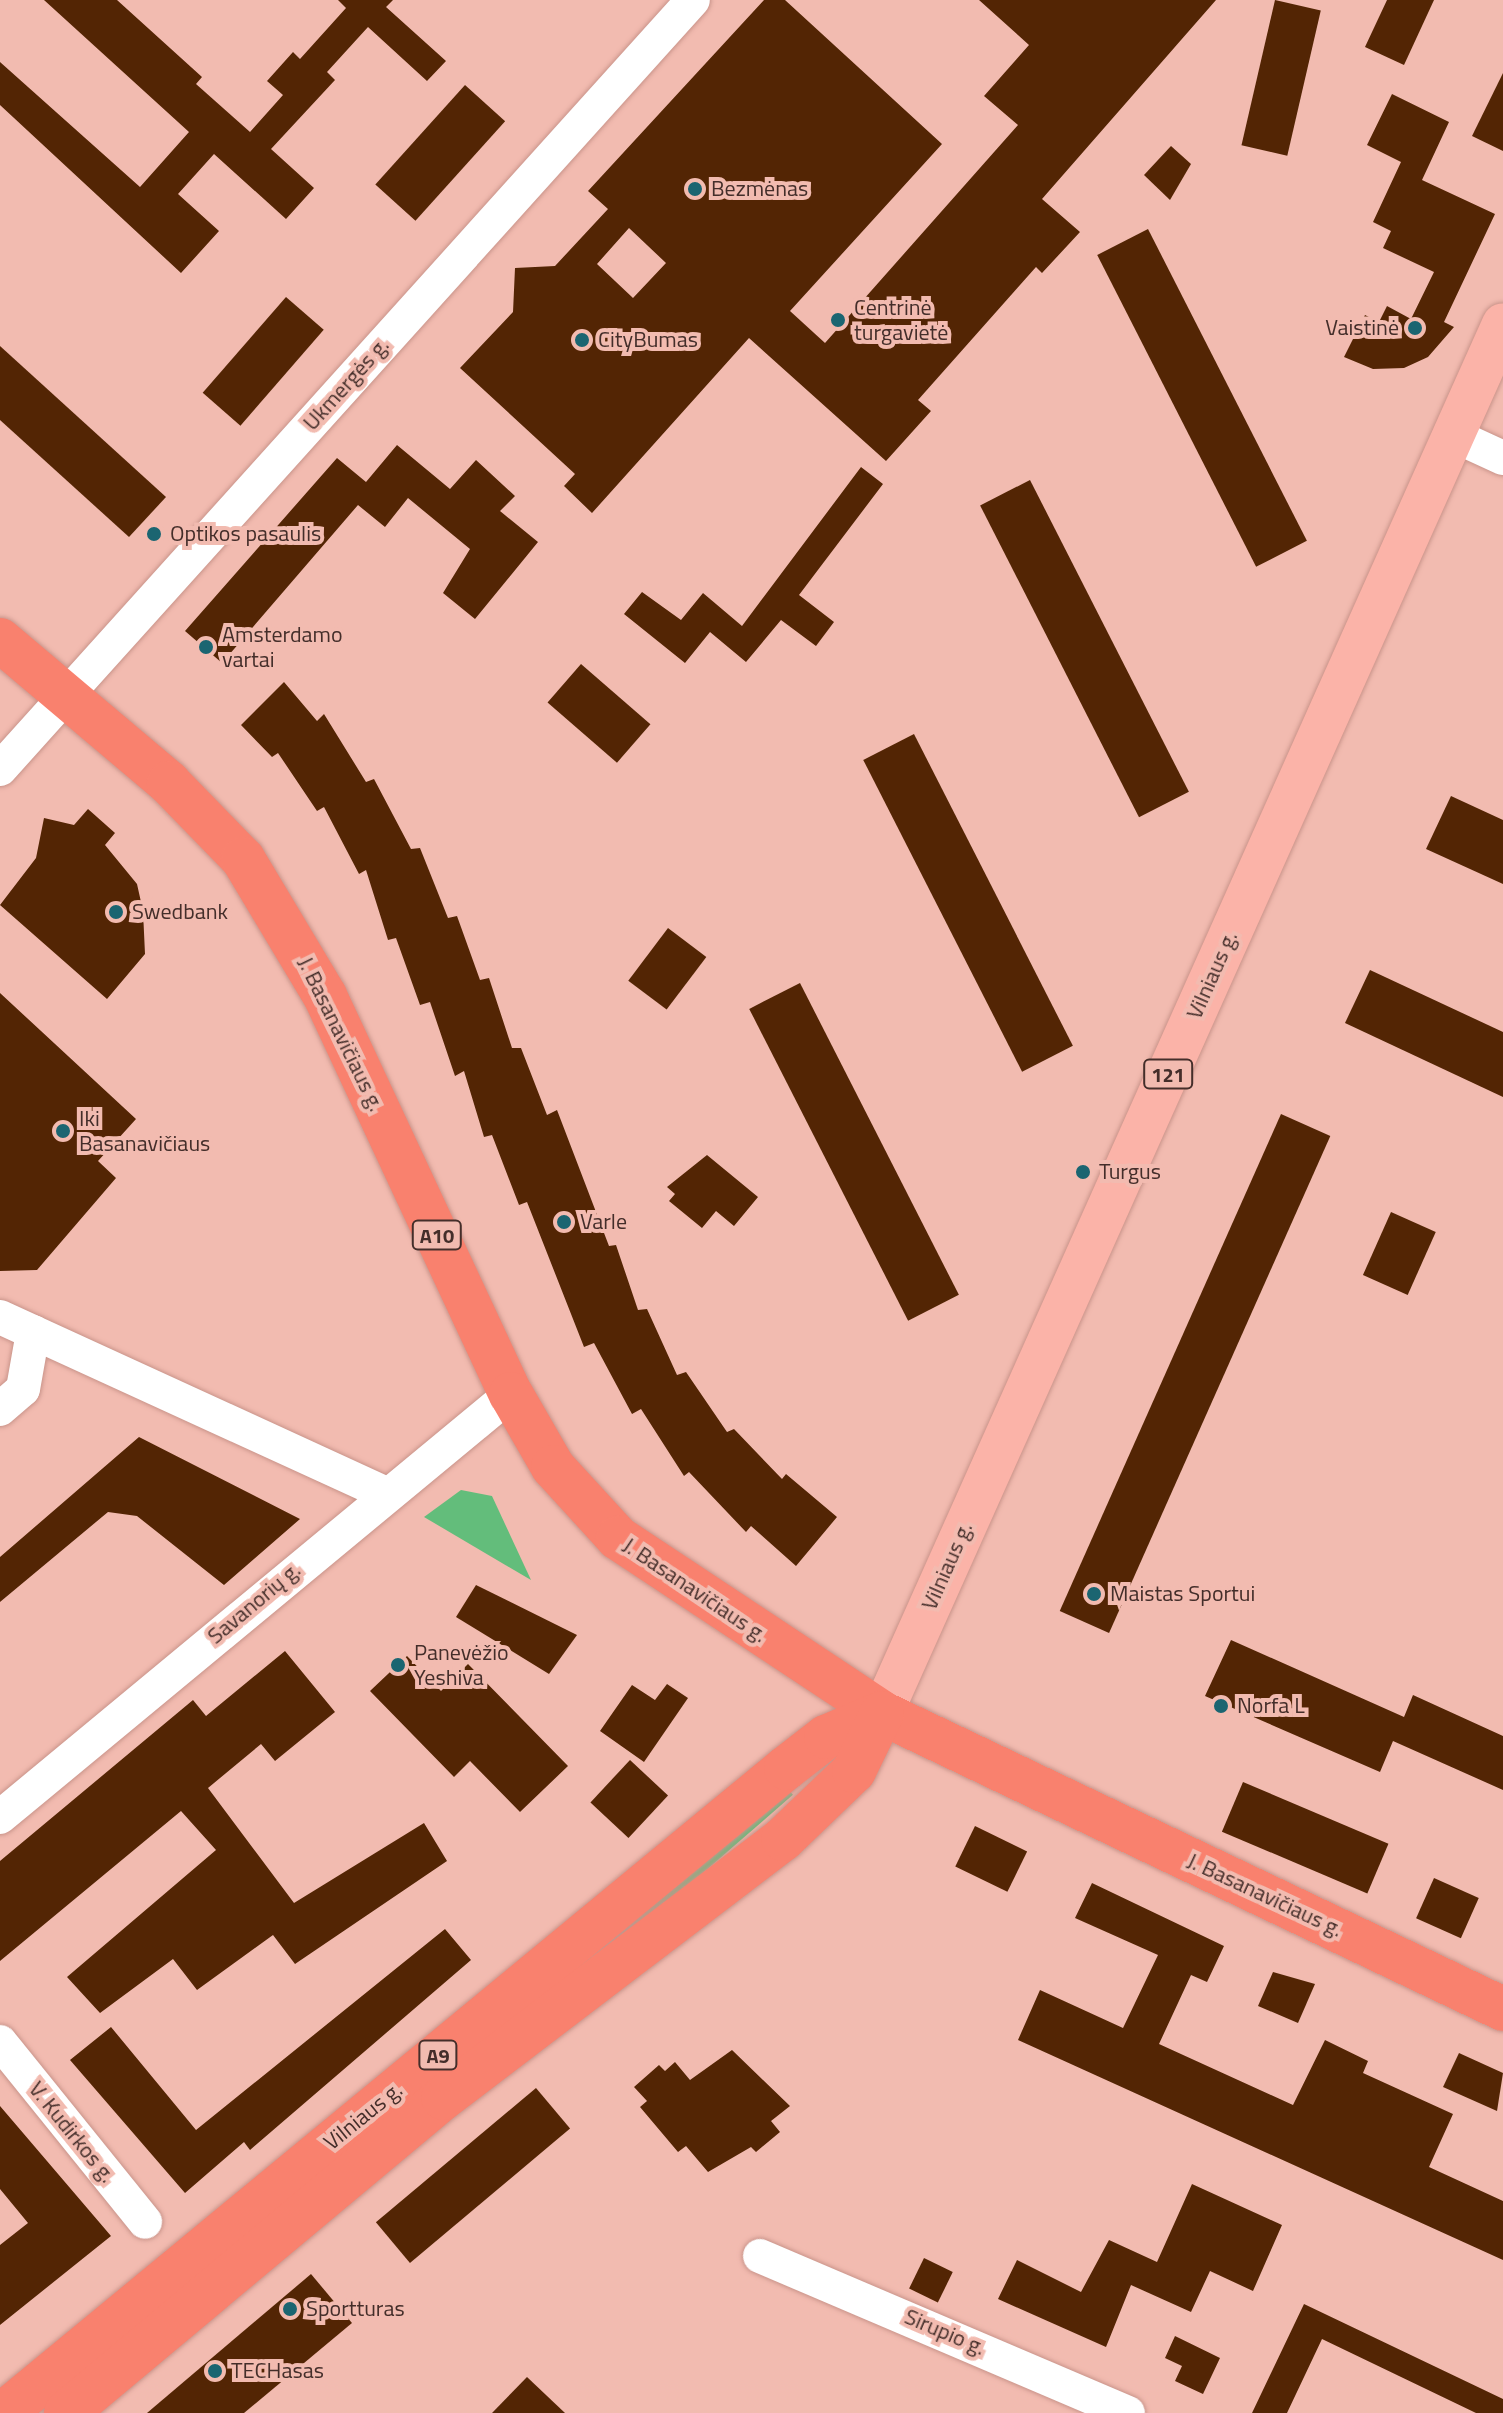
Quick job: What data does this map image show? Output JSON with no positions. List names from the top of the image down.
{
  "streets": {
    "highway": [
      "Vilniaus g.",
      "J. Basanavičiaus g.",
      "A10",
      "A9"
    ],
    "main road": ["121"],
    "street": [
      "Ukmergės g.",
      "Savanorių g.",
      "V. Kudirkos g.",
      "Sirupio g."
    ]
  },
  "crossings": [
    ["Ukmergės g.", "J. Basanavičiaus g."],
    ["Vilniaus g.", "J. Basanavičiaus g."],
    ["J. Basanavičiaus g.", "Savanorių g."]
  ],
  "places": [
    "Bezmėnas",
    "Centrinė turgavietė",
    "Vaistinė",
    "CityBumas",
    "Optikos pasaulis",
    "Amsterdamo vartai",
    "Swedbank",
    "Iki Basanavičiaus",
    "Turgus",
    "Varle",
    "Maistas Sportui",
    "Panevėžio Yeshiva",
    "Norfa L",
    "Sportturas",
    "TECHasas"
  ]
}
